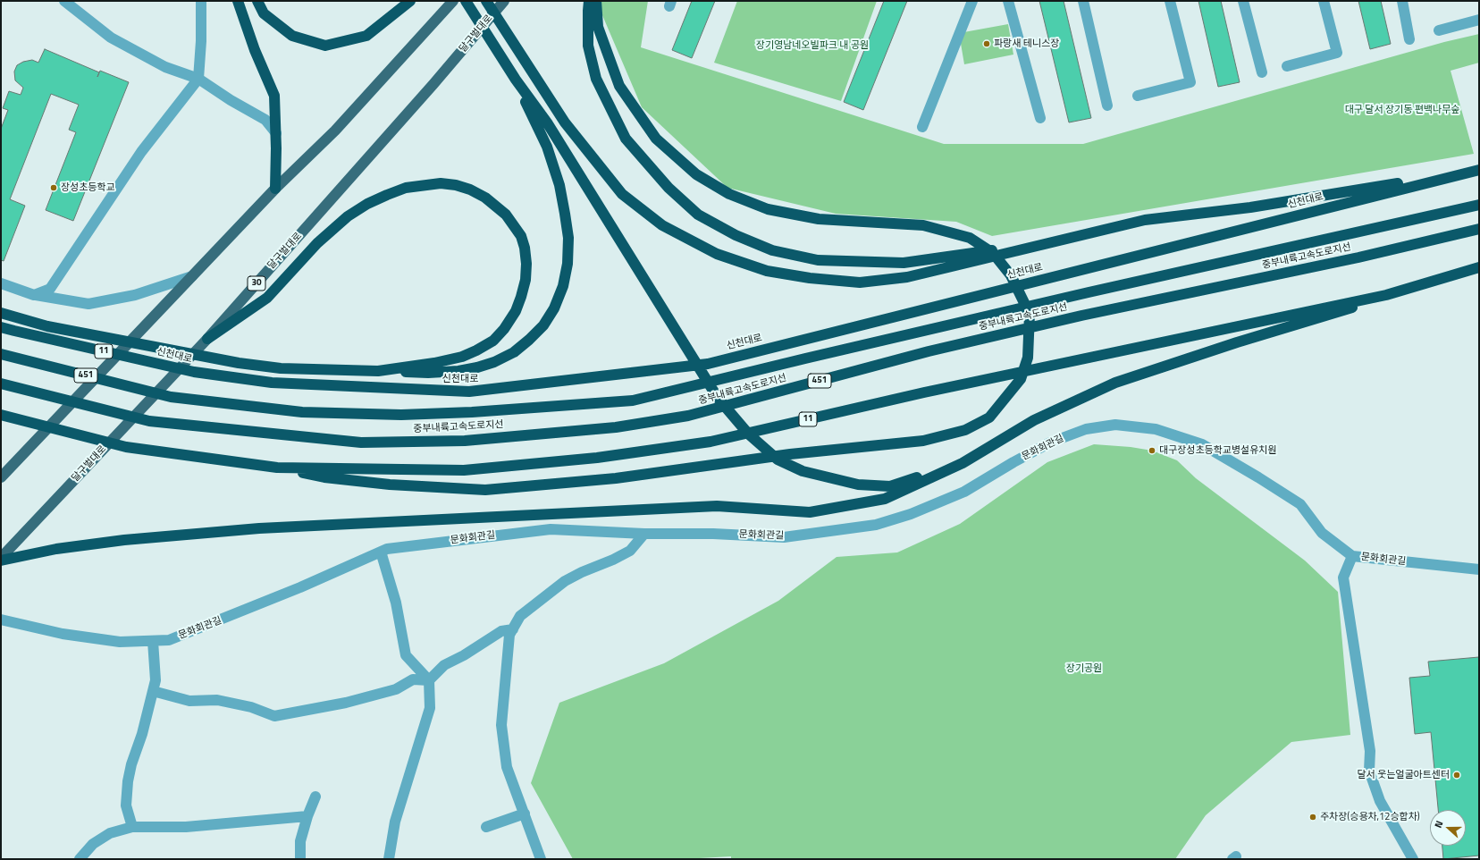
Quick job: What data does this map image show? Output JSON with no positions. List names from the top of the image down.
{
  "streets": {
    "highway": [
      "신천대로",
      "중부내륙고속도로지선",
      "11",
      "451"
    ],
    "main road": ["달구벌대로", "30"],
    "street": ["문화회관길"]
  },
  "parks": ["장기영남네오빌파크 내 공원", "대구 달서 장기동 편백나무숲", "장기공원"],
  "places": [
    "파랑새 테니스장",
    "장성초등학교",
    "대구장성초등학교병설유치원",
    "달서 웃는얼굴아트센터",
    "주차장(승용차,12승합차)"
  ],
  "north": "left"
}
